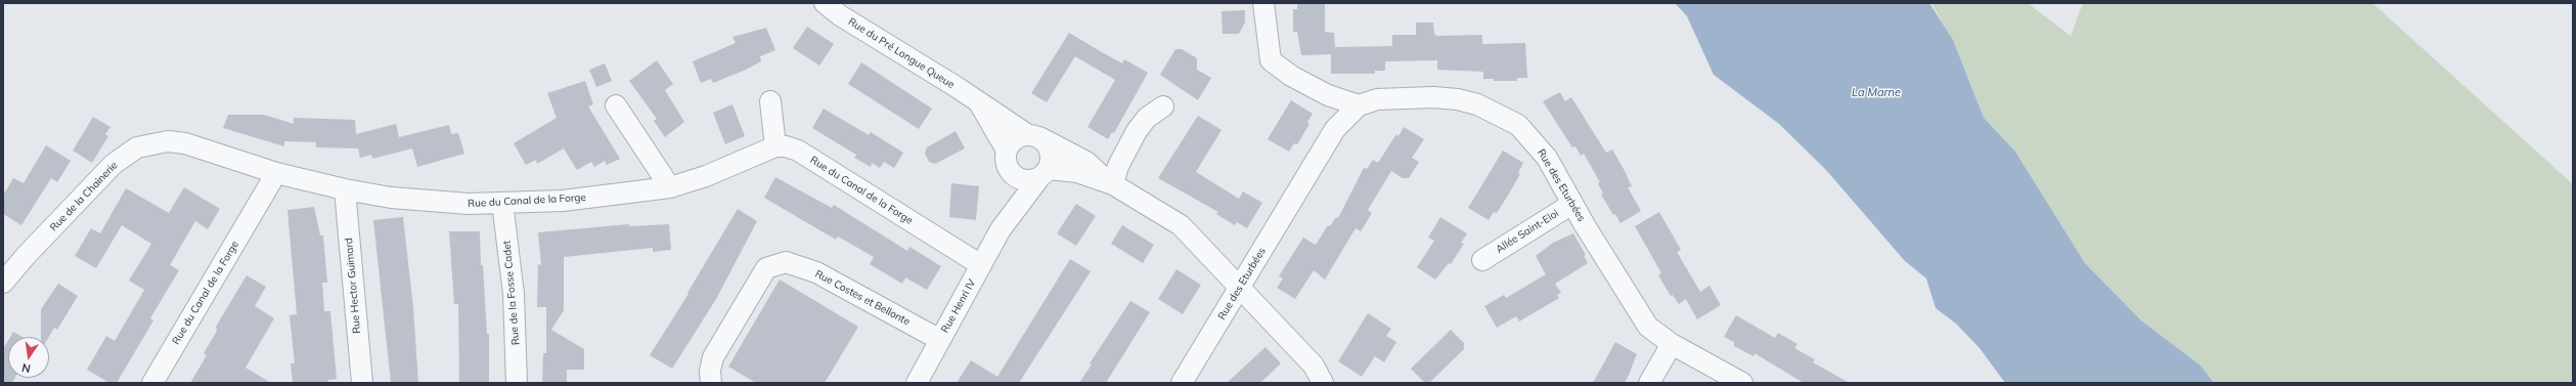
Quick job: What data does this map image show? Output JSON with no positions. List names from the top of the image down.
{
  "streets": {
    "street": [
      "Rue du Pré Longue Queue",
      "Rue des Eturbées",
      "Rue du Canal de la Forge",
      "Rue de la Chainerie",
      "Allée Saint-Eloi",
      "Rue Hector Guimard",
      "Rue de la Fosse Cadet",
      "Rue Costes et Bellonte",
      "Rue Henri IV"
    ]
  },
  "crossings": [
    ["Rue du Pré Longue Queue", "Rue des Eturbées"],
    ["Rue du Pré Longue Queue", "Rue Henri IV"],
    ["Rue des Eturbées", "Allée Saint-Eloi"],
    ["Rue du Canal de la Forge", "Rue de la Chainerie"],
    ["Rue du Canal de la Forge", "Rue Hector Guimard"],
    ["Rue du Canal de la Forge", "Rue de la Fosse Cadet"],
    ["Rue du Canal de la Forge", "Rue Henri IV"],
    ["Rue Costes et Bellonte", "Rue Henri IV"]
  ],
  "water": ["La Marne"],
  "north": "bottom"
}
